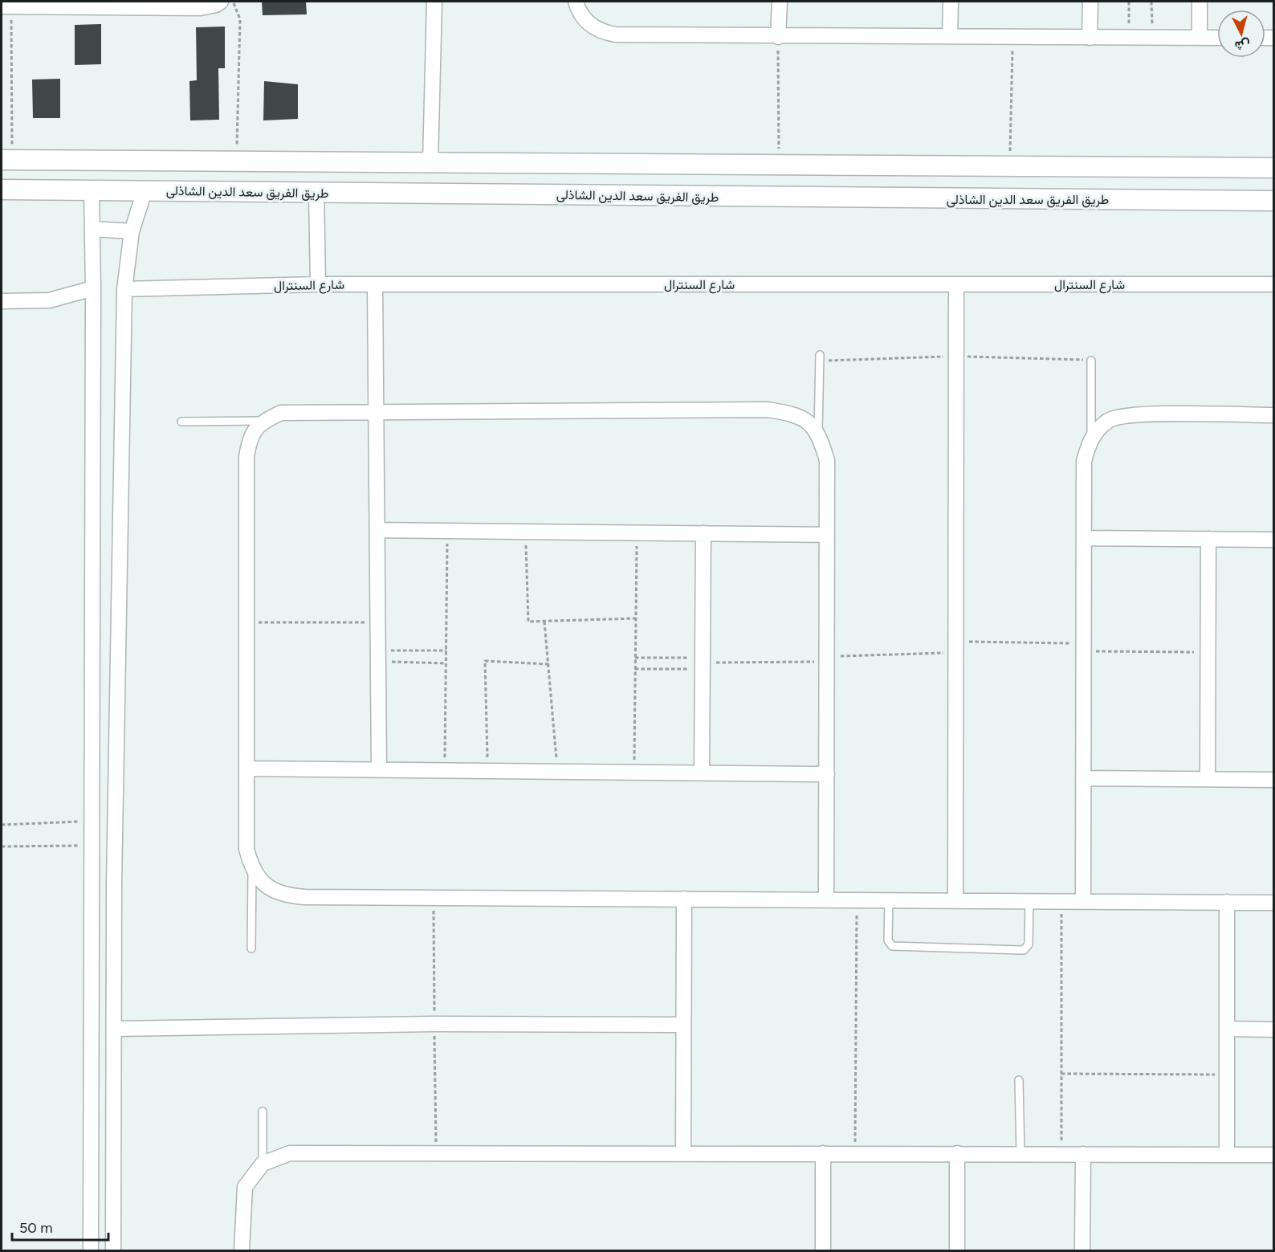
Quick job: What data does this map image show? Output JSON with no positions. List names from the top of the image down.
{
  "streets": {
    "street": ["طريق الفريق سعد الدين الشاذلى", "شارع السنترال"]
  },
  "scale_bar": "50 m",
  "north": "bottom"
}
